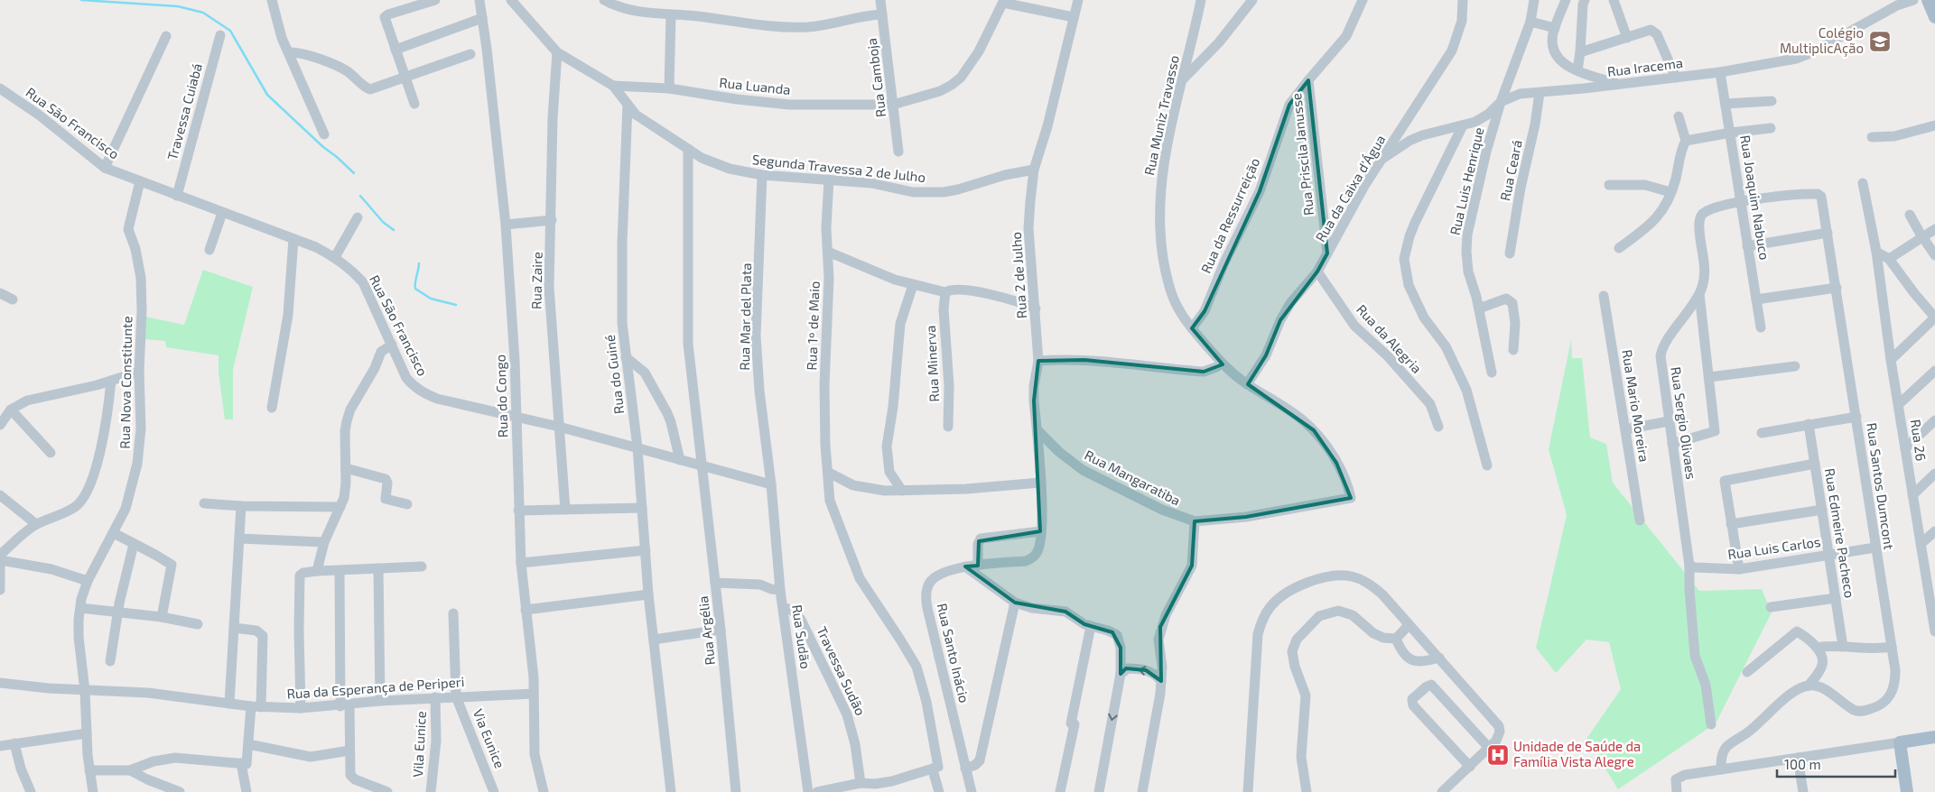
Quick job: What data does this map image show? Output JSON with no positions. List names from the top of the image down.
{
  "streets": {
    "street": [
      "Rua Iracema",
      "Rua Camboja",
      "Rua Luanda",
      "Travessa Cuiabá",
      "Rua Muniz Travasso",
      "Rua São Francisco",
      "Rua Priscila Janusse",
      "Segunda Travessa 2 de Julho",
      "Rua Ceará",
      "Rua Luis Henrique",
      "Rua da Caixa d'Água",
      "Rua Joaquim Nabuco",
      "Rua da Ressurreição",
      "Rua 2 de Julho",
      "Rua Zaire",
      "Rua Mar del Plata",
      "Rua 1º de Maio",
      "Rua da Alegria",
      "Rua Minerva",
      "Rua do Guiné",
      "Rua Nova Constitunte",
      "Rua do Congo",
      "Rua Mario Moreira",
      "Rua Sergio Olivaes",
      "Rua 26",
      "Rua Mangaratiba",
      "Rua Santos Dumcont",
      "Rua Edmeire Pacheco",
      "Rua Luis Carlos",
      "Rua Argélia",
      "Rua Sudão",
      "Rua Santo Inácio",
      "Travessa Sudão",
      "Rua da Esperança de Periperi",
      "Via Eunice",
      "Vila Eunice"
    ]
  },
  "crossings": [
    ["Rua Iracema", "Rua Ceará"],
    ["Rua Iracema", "Rua Luis Henrique"],
    ["Rua Iracema", "Rua da Caixa d'Água"],
    ["Rua Iracema", "Rua Joaquim Nabuco"],
    ["Rua Camboja", "Rua Luanda"],
    ["Rua Luanda", "Segunda Travessa 2 de Julho"],
    ["Travessa Cuiabá", "Rua São Francisco"],
    ["Rua Muniz Travasso", "Rua da Caixa d'Água"],
    ["Rua Muniz Travasso", "Rua da Ressurreição"],
    ["Rua Muniz Travasso", "Rua Mangaratiba"],
    ["Rua São Francisco", "Rua Zaire"],
    ["Rua São Francisco", "Rua Mar del Plata"],
    ["Rua São Francisco", "Rua do Guiné"],
    ["Rua São Francisco", "Rua Nova Constitunte"],
    ["Rua São Francisco", "Rua do Congo"],
    ["Rua São Francisco", "Rua Argélia"],
    ["Rua São Francisco", "Rua Sudão"],
    ["Rua Priscila Janusse", "Rua da Caixa d'Água"],
    ["Rua Priscila Janusse", "Rua da Ressurreição"],
    ["Segunda Travessa 2 de Julho", "Rua 2 de Julho"],
    ["Segunda Travessa 2 de Julho", "Rua Zaire"],
    ["Segunda Travessa 2 de Julho", "Rua Mar del Plata"],
    ["Segunda Travessa 2 de Julho", "Rua 1º de Maio"],
    ["Segunda Travessa 2 de Julho", "Rua do Guiné"],
    ["Rua da Caixa d'Água", "Rua da Alegria"],
    ["Rua Joaquim Nabuco", "Rua Santos Dumcont"],
    ["Rua 2 de Julho", "Rua Mangaratiba"],
    ["Rua 2 de Julho", "Rua Santo Inácio"],
    ["Rua Mar del Plata", "Rua Sudão"],
    ["Rua Nova Constitunte", "Rua da Esperança de Periperi"],
    ["Rua do Congo", "Rua da Esperança de Periperi"],
    ["Rua Sergio Olivaes", "Rua Santos Dumcont"],
    ["Rua Sergio Olivaes", "Rua Luis Carlos"],
    ["Rua Santos Dumcont", "Rua Luis Carlos"],
    ["Rua Edmeire Pacheco", "Rua Luis Carlos"],
    ["Rua Sudão", "Travessa Sudão"],
    ["Rua da Esperança de Periperi", "Via Eunice"],
    ["Rua da Esperança de Periperi", "Vila Eunice"]
  ],
  "places": {
    "school or university": ["Colégio MultiplicAção"],
    "hospital": ["Unidade de Saúde da Família Vista Alegre"]
  },
  "scale_bar": "100 m"
}
